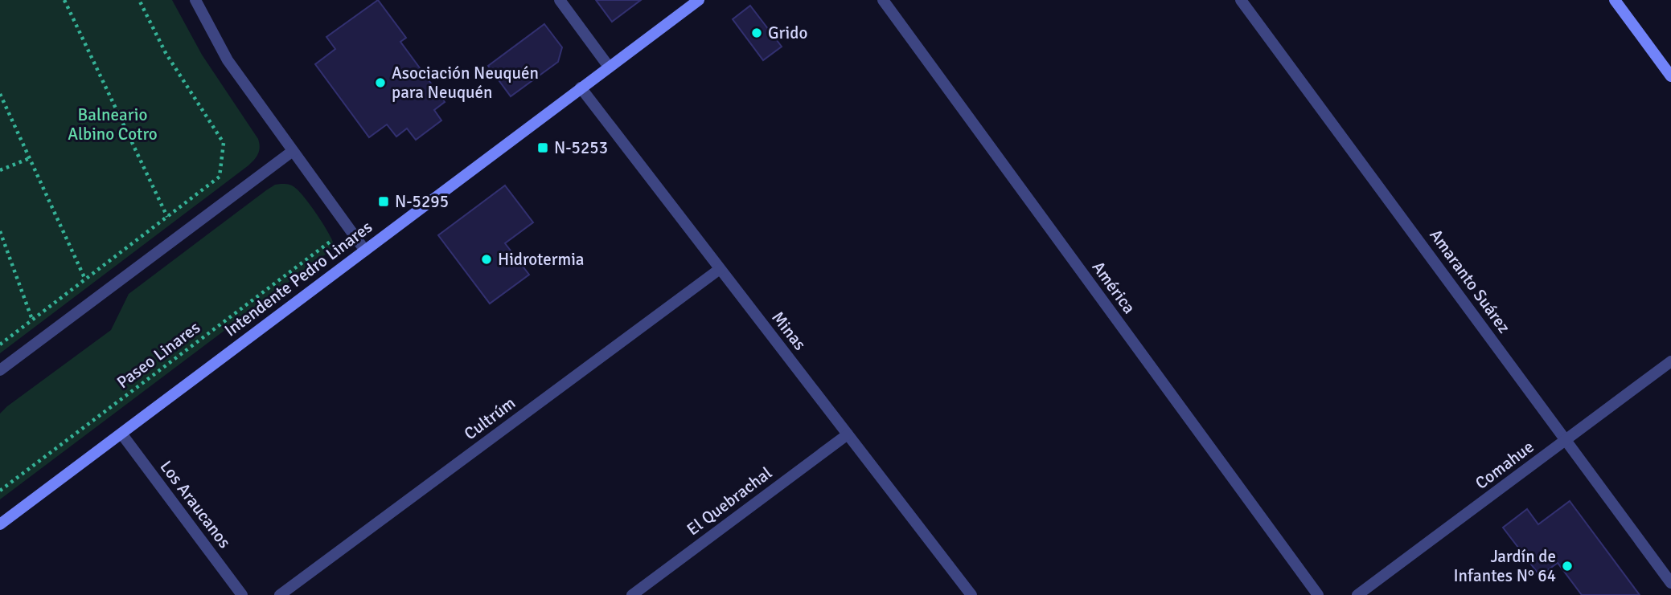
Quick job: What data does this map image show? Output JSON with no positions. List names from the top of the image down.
{
  "streets": {
    "main road": ["Intendente Pedro Linares"],
    "street": [
      "Amaranto Suárez",
      "América",
      "Minas",
      "Cultrúm",
      "Comahue",
      "El Quebrachal",
      "Los Araucanos"
    ],
    "path": ["Paseo Linares"]
  },
  "crossings": [
    ["Intendente Pedro Linares", "Minas"],
    ["Intendente Pedro Linares", "Los Araucanos"],
    ["Amaranto Suárez", "Comahue"],
    ["Minas", "Cultrúm"],
    ["Minas", "El Quebrachal"]
  ],
  "parks": ["Balneario Albino Cotro"],
  "places": {
    "other": [
      "Grido",
      "Asociación Neuquén para Neuquén",
      "Hidrotermia",
      "Jardín de Infantes N° 64"
    ],
    "transit": ["N-5253", "N-5295"]
  }
}
